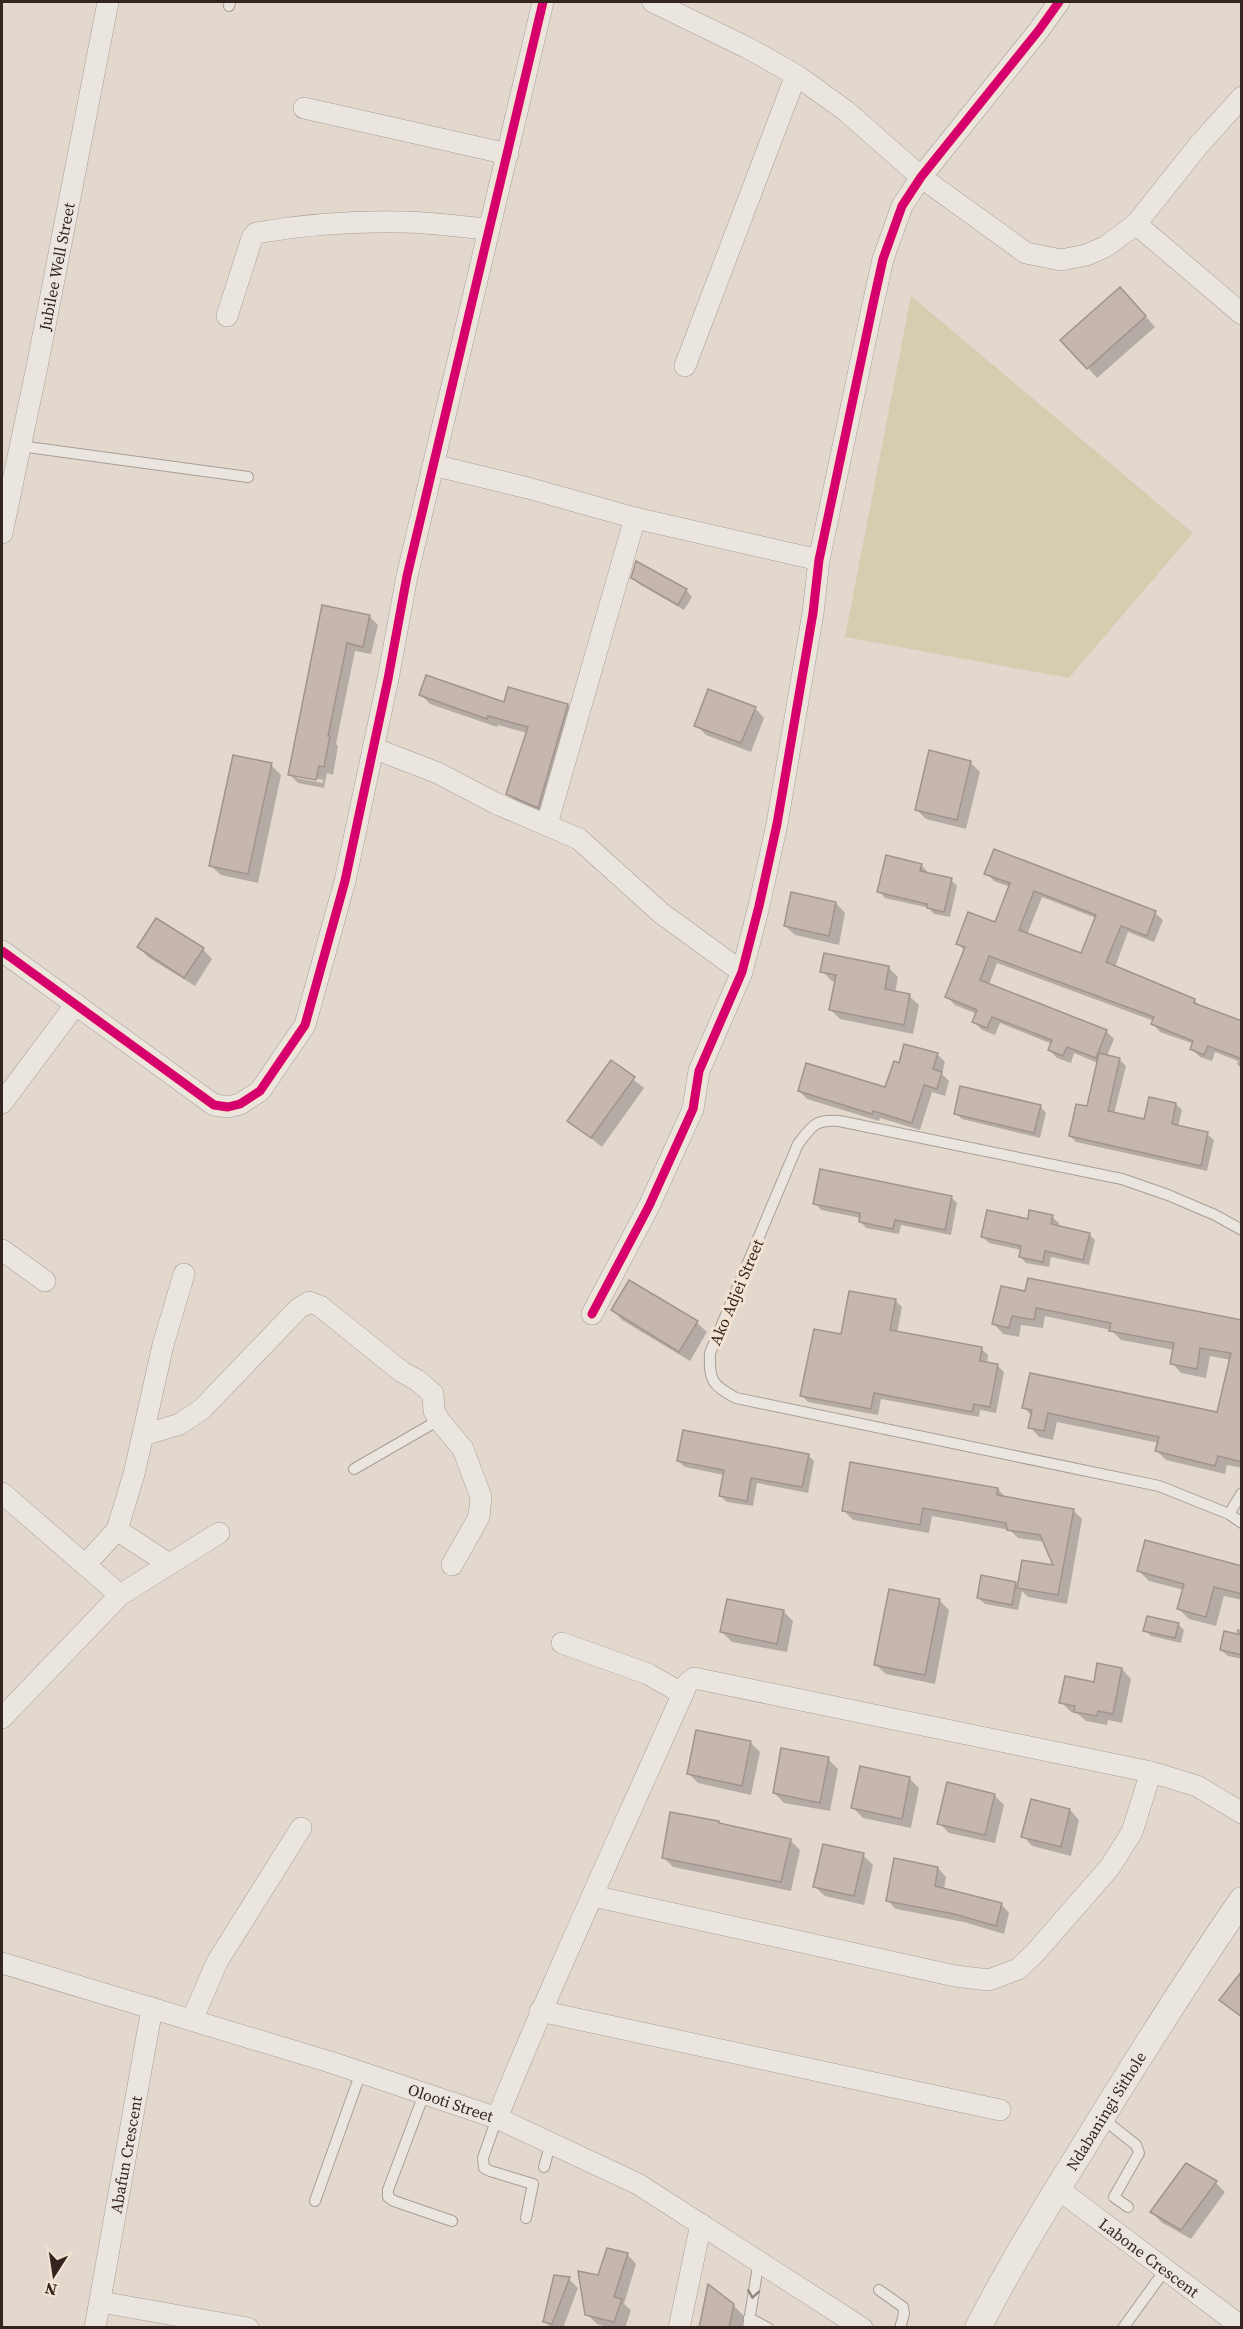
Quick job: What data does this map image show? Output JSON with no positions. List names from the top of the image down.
{
  "streets": {
    "street": [
      "Jubilee Well Street",
      "Olooti Street",
      "Ndabaningi Sithole",
      "Abafun Crescent",
      "Labone Crescent"
    ],
    "lane": ["Ako Adjei Street"]
  },
  "crossings": [
    ["Olooti Street", "Abafun Crescent"],
    ["Ndabaningi Sithole", "Labone Crescent"]
  ],
  "north": "bottom"
}
